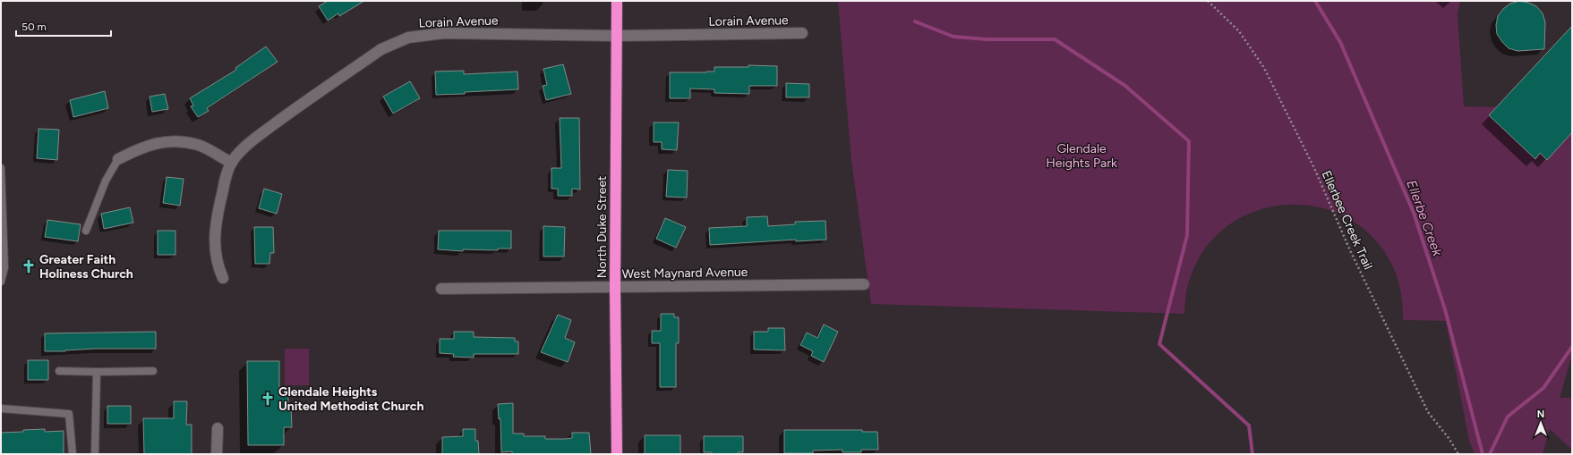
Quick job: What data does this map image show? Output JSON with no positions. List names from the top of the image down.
{
  "streets": {
    "highway": ["North Duke Street"],
    "street": ["Lorain Avenue", "West Maynard Avenue"],
    "path": ["Ellerbee Creek Trail"]
  },
  "crossings": [
    ["Lorain Avenue", "North Duke Street"],
    ["North Duke Street", "West Maynard Avenue"]
  ],
  "water": ["Ellerbe Creek"],
  "parks": ["Glendale Heights Park"],
  "places": {
    "church": ["Greater Faith Holiness Church", "Glendale Heights United Methodist Church"]
  },
  "scale_bar": "50 m",
  "north": "top"
}
